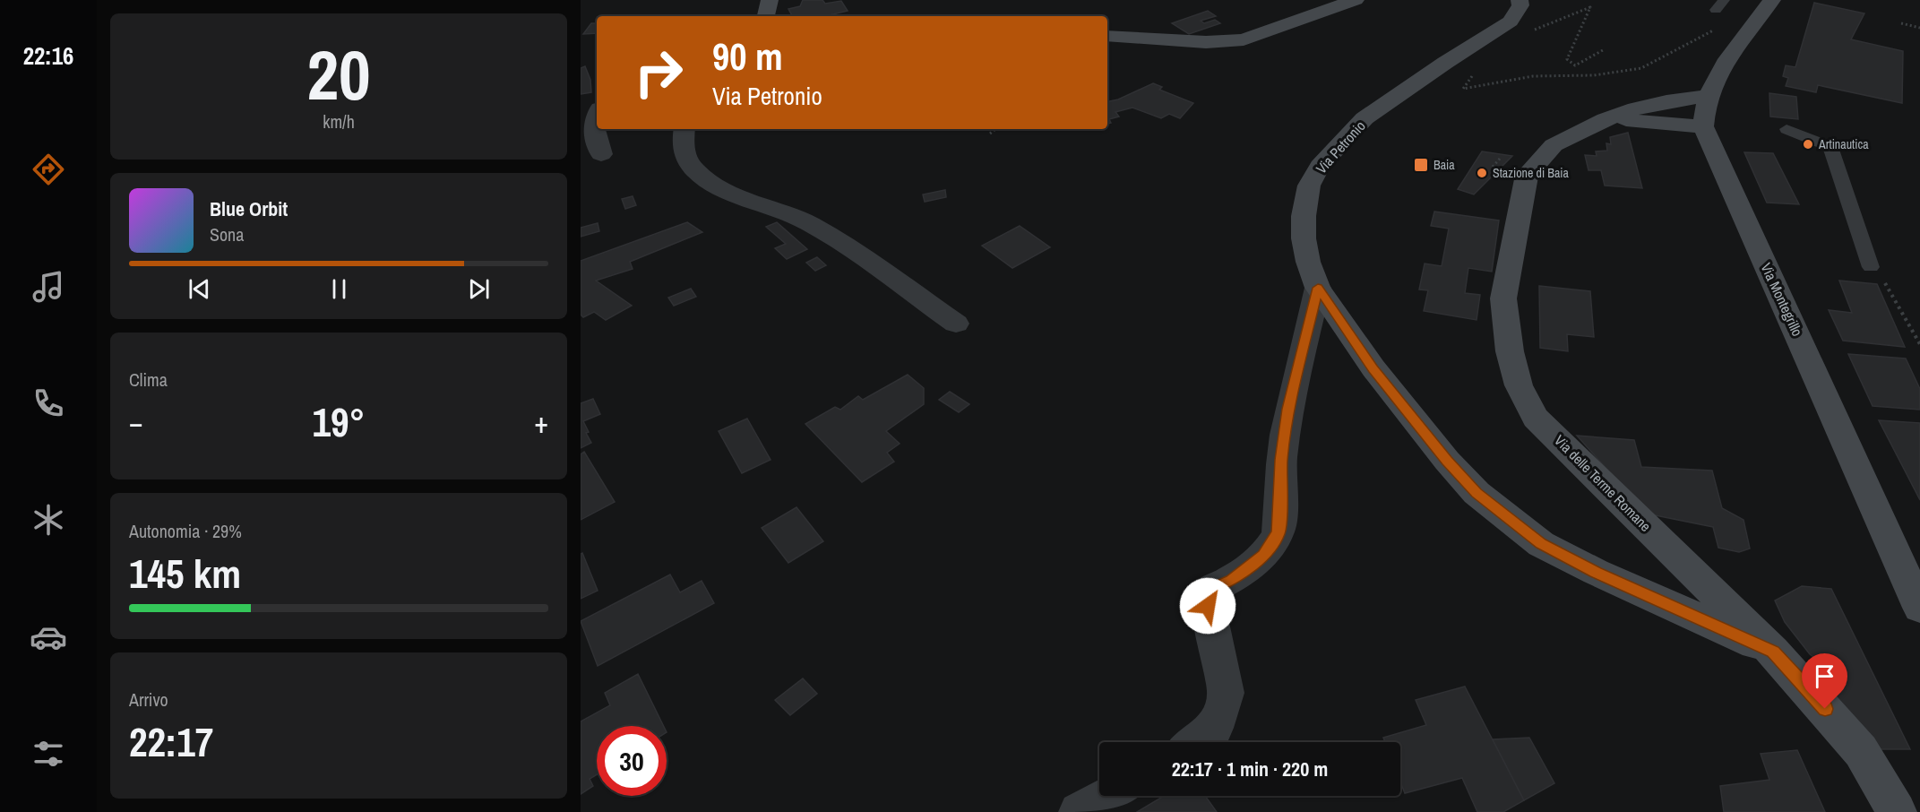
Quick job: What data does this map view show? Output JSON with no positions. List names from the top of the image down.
{
  "streets": {
    "street": ["Via Petronio", "Via Montegrillo", "Via delle Terme Romane"]
  },
  "crossings": [
    ["Via Petronio", "Via delle Terme Romane"],
    ["Via Montegrillo", "Via delle Terme Romane"]
  ],
  "places": {
    "other": ["Artinautica", "Stazione di Baia"],
    "transit": ["Baia"]
  },
  "page": {
    "tabs": "22:16",
    "tile": [
      ["20", "km/h"],
      "Clima",
      ["Autonomia · 29%", "145 km"],
      ["Arrivo", "22:17"]
    ],
    "turn": ["90 m", "Via Petronio"],
    "song": ["Blue Orbit", "Sona"],
    "heat": ["−", "19°", "+"],
    "limit": "30",
    "trip": "22:17 · 1 min · 220 m"
  }
}
